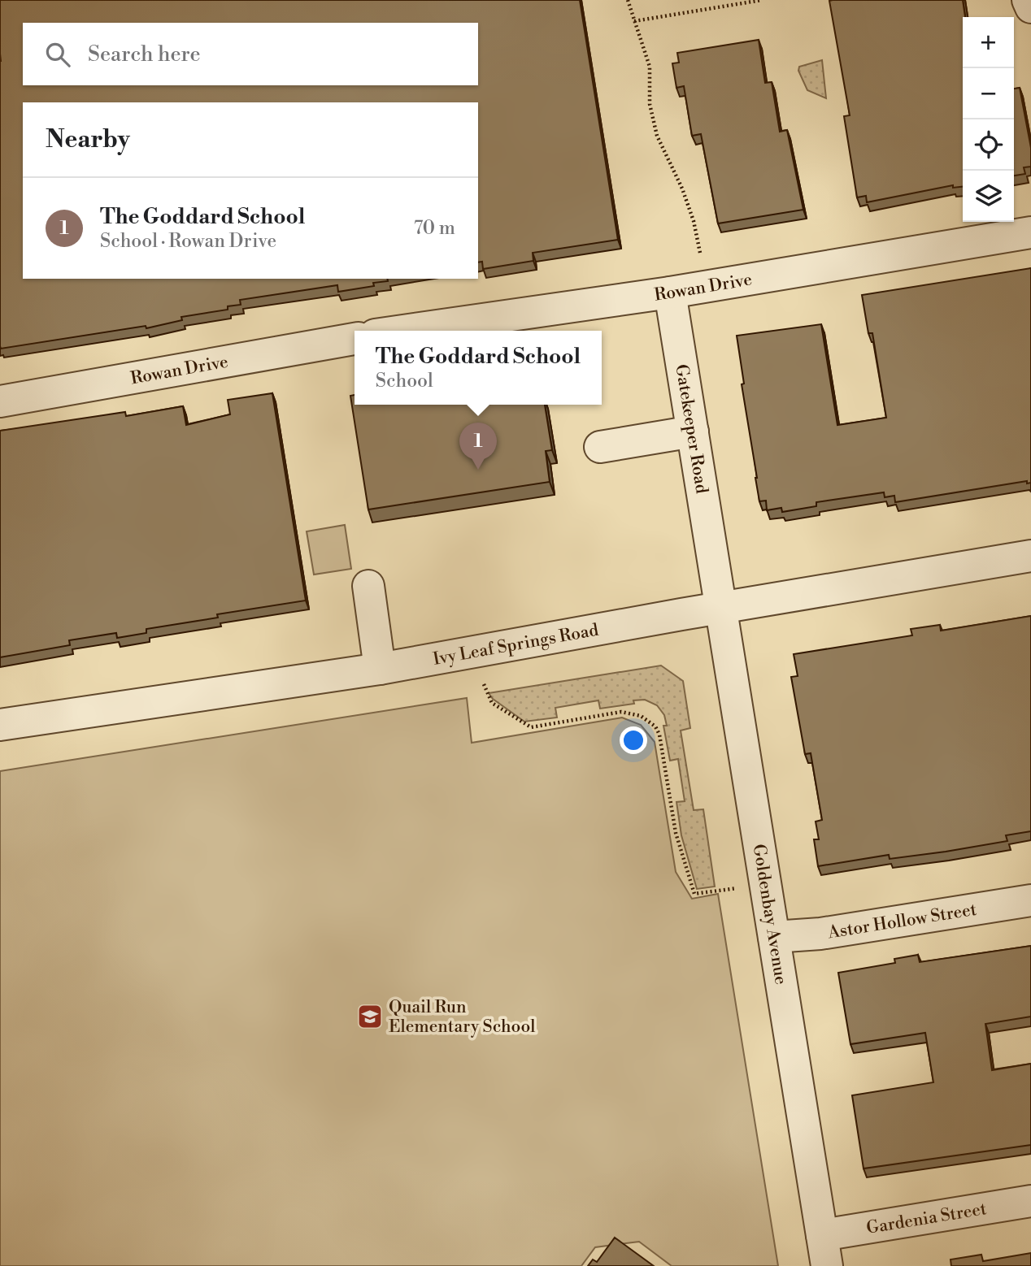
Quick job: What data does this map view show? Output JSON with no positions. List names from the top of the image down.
{
  "streets": {
    "street": [
      "Rowan Drive",
      "Gatekeeper Road",
      "Ivy Leaf Springs Road",
      "Goldenbay Avenue",
      "Astor Hollow Street",
      "Gardenia Street"
    ]
  },
  "crossings": [
    ["Rowan Drive", "Gatekeeper Road"],
    ["Gatekeeper Road", "Goldenbay Avenue"],
    ["Ivy Leaf Springs Road", "Goldenbay Avenue"],
    ["Goldenbay Avenue", "Astor Hollow Street"],
    ["Goldenbay Avenue", "Gardenia Street"]
  ],
  "places": {
    "school or university": ["Quail Run Elementary School"]
  },
  "page": {
    "map_buttons": ["+", "−"],
    "search": "Search here",
    "heading": "Nearby",
    "list": [
      {
        "mark": "1",
        "name": "The Goddard School",
        "note": "School · Rowan Drive",
        "value": "70 m"
      }
    ],
    "popup": ["The Goddard School", "School"],
    "pins": "1"
  }
}
